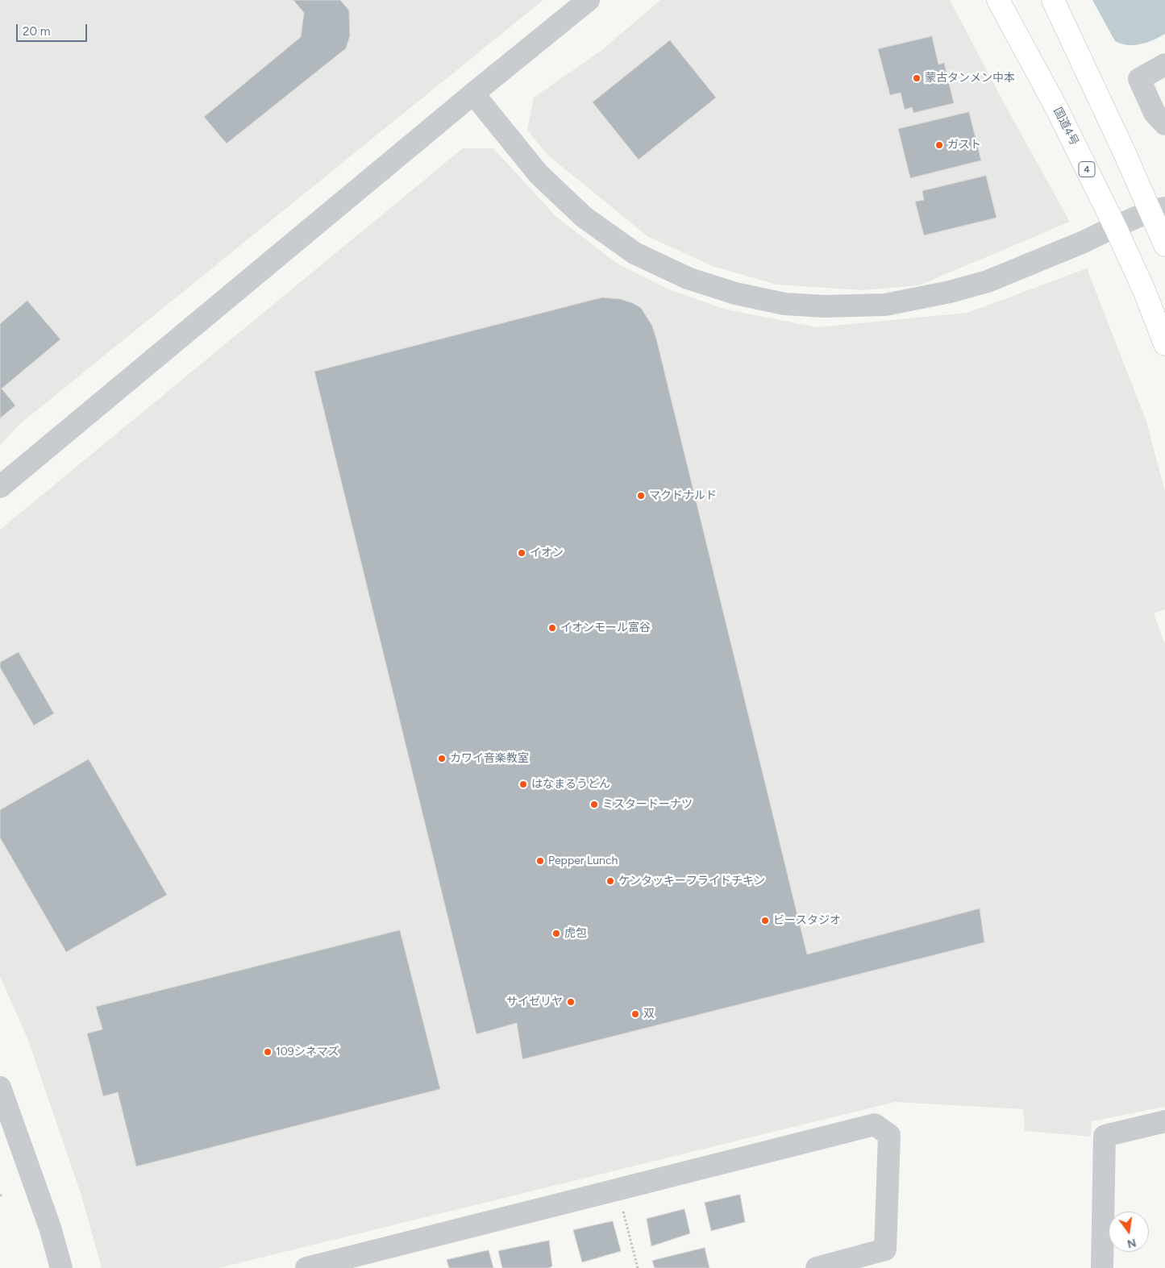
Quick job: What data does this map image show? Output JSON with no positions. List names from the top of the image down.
{
  "streets": {
    "highway": ["国道4号", "4"]
  },
  "places": [
    "蒙古タンメン中本",
    "ガスト",
    "マクドナルド",
    "イオン",
    "イオンモール富谷",
    "カワイ音楽教室",
    "はなまるうどん",
    "ミスタードーナツ",
    "Pepper Lunch",
    "ケンタッキーフライドチキン",
    "ビースタジオ",
    "虎包",
    "サイゼリヤ",
    "双",
    "109シネマズ"
  ],
  "scale_bar": "20 m",
  "north": "bottom"
}
